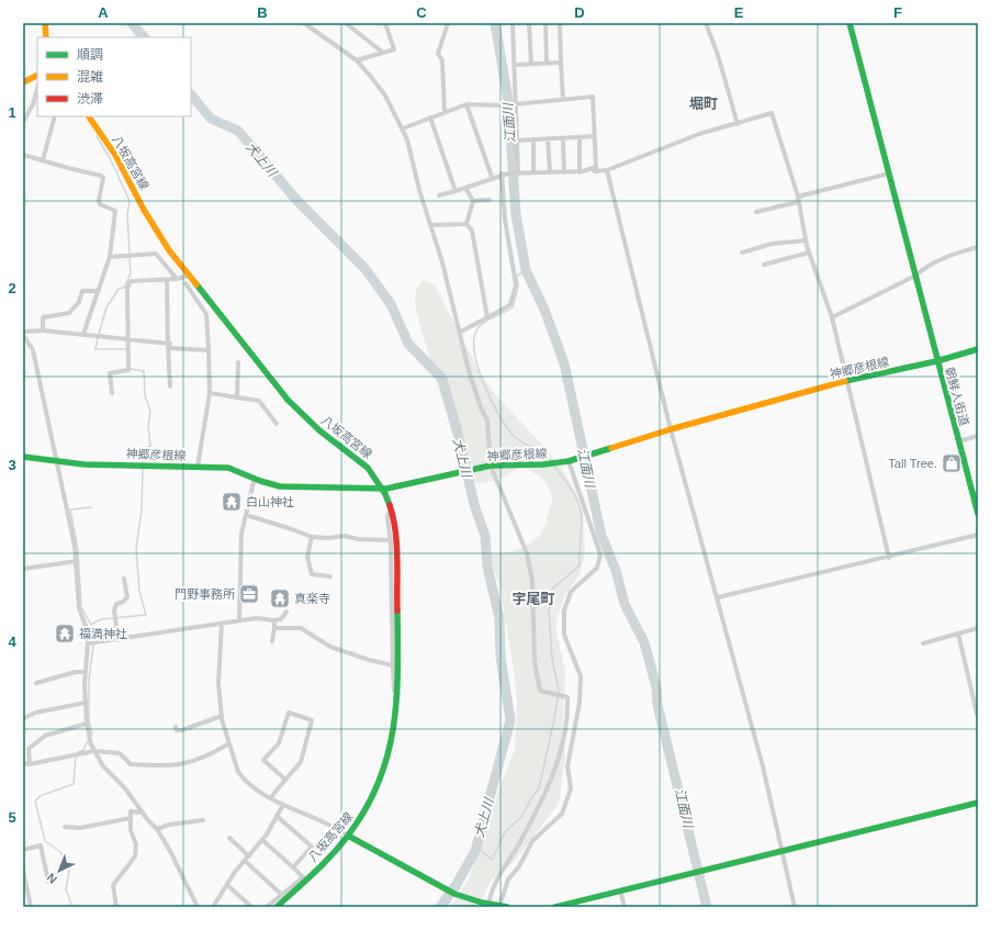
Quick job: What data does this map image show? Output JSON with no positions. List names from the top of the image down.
{
  "streets": {
    "main road": ["八坂高宮線", "神郷彦根線", "朝鮮人街道"]
  },
  "crossings": [
    ["八坂高宮線", "神郷彦根線"],
    ["神郷彦根線", "朝鮮人街道"]
  ],
  "districts": ["堀町", "宇尾町"],
  "water": ["江面川", "犬上川"],
  "places": {
    "shop": ["Tall Tree."],
    "temple": ["白山神社", "真楽寺", "福満神社"],
    "office": ["門野事務所"]
  },
  "legend": ["順調", "混雑", "渋滞"],
  "north": "bottom left",
  "grid": {
    "columns": [
      "A",
      "B",
      "C",
      "D",
      "E",
      "F"
    ],
    "rows": [
      "1",
      "2",
      "3",
      "4",
      "5"
    ]
  }
}
